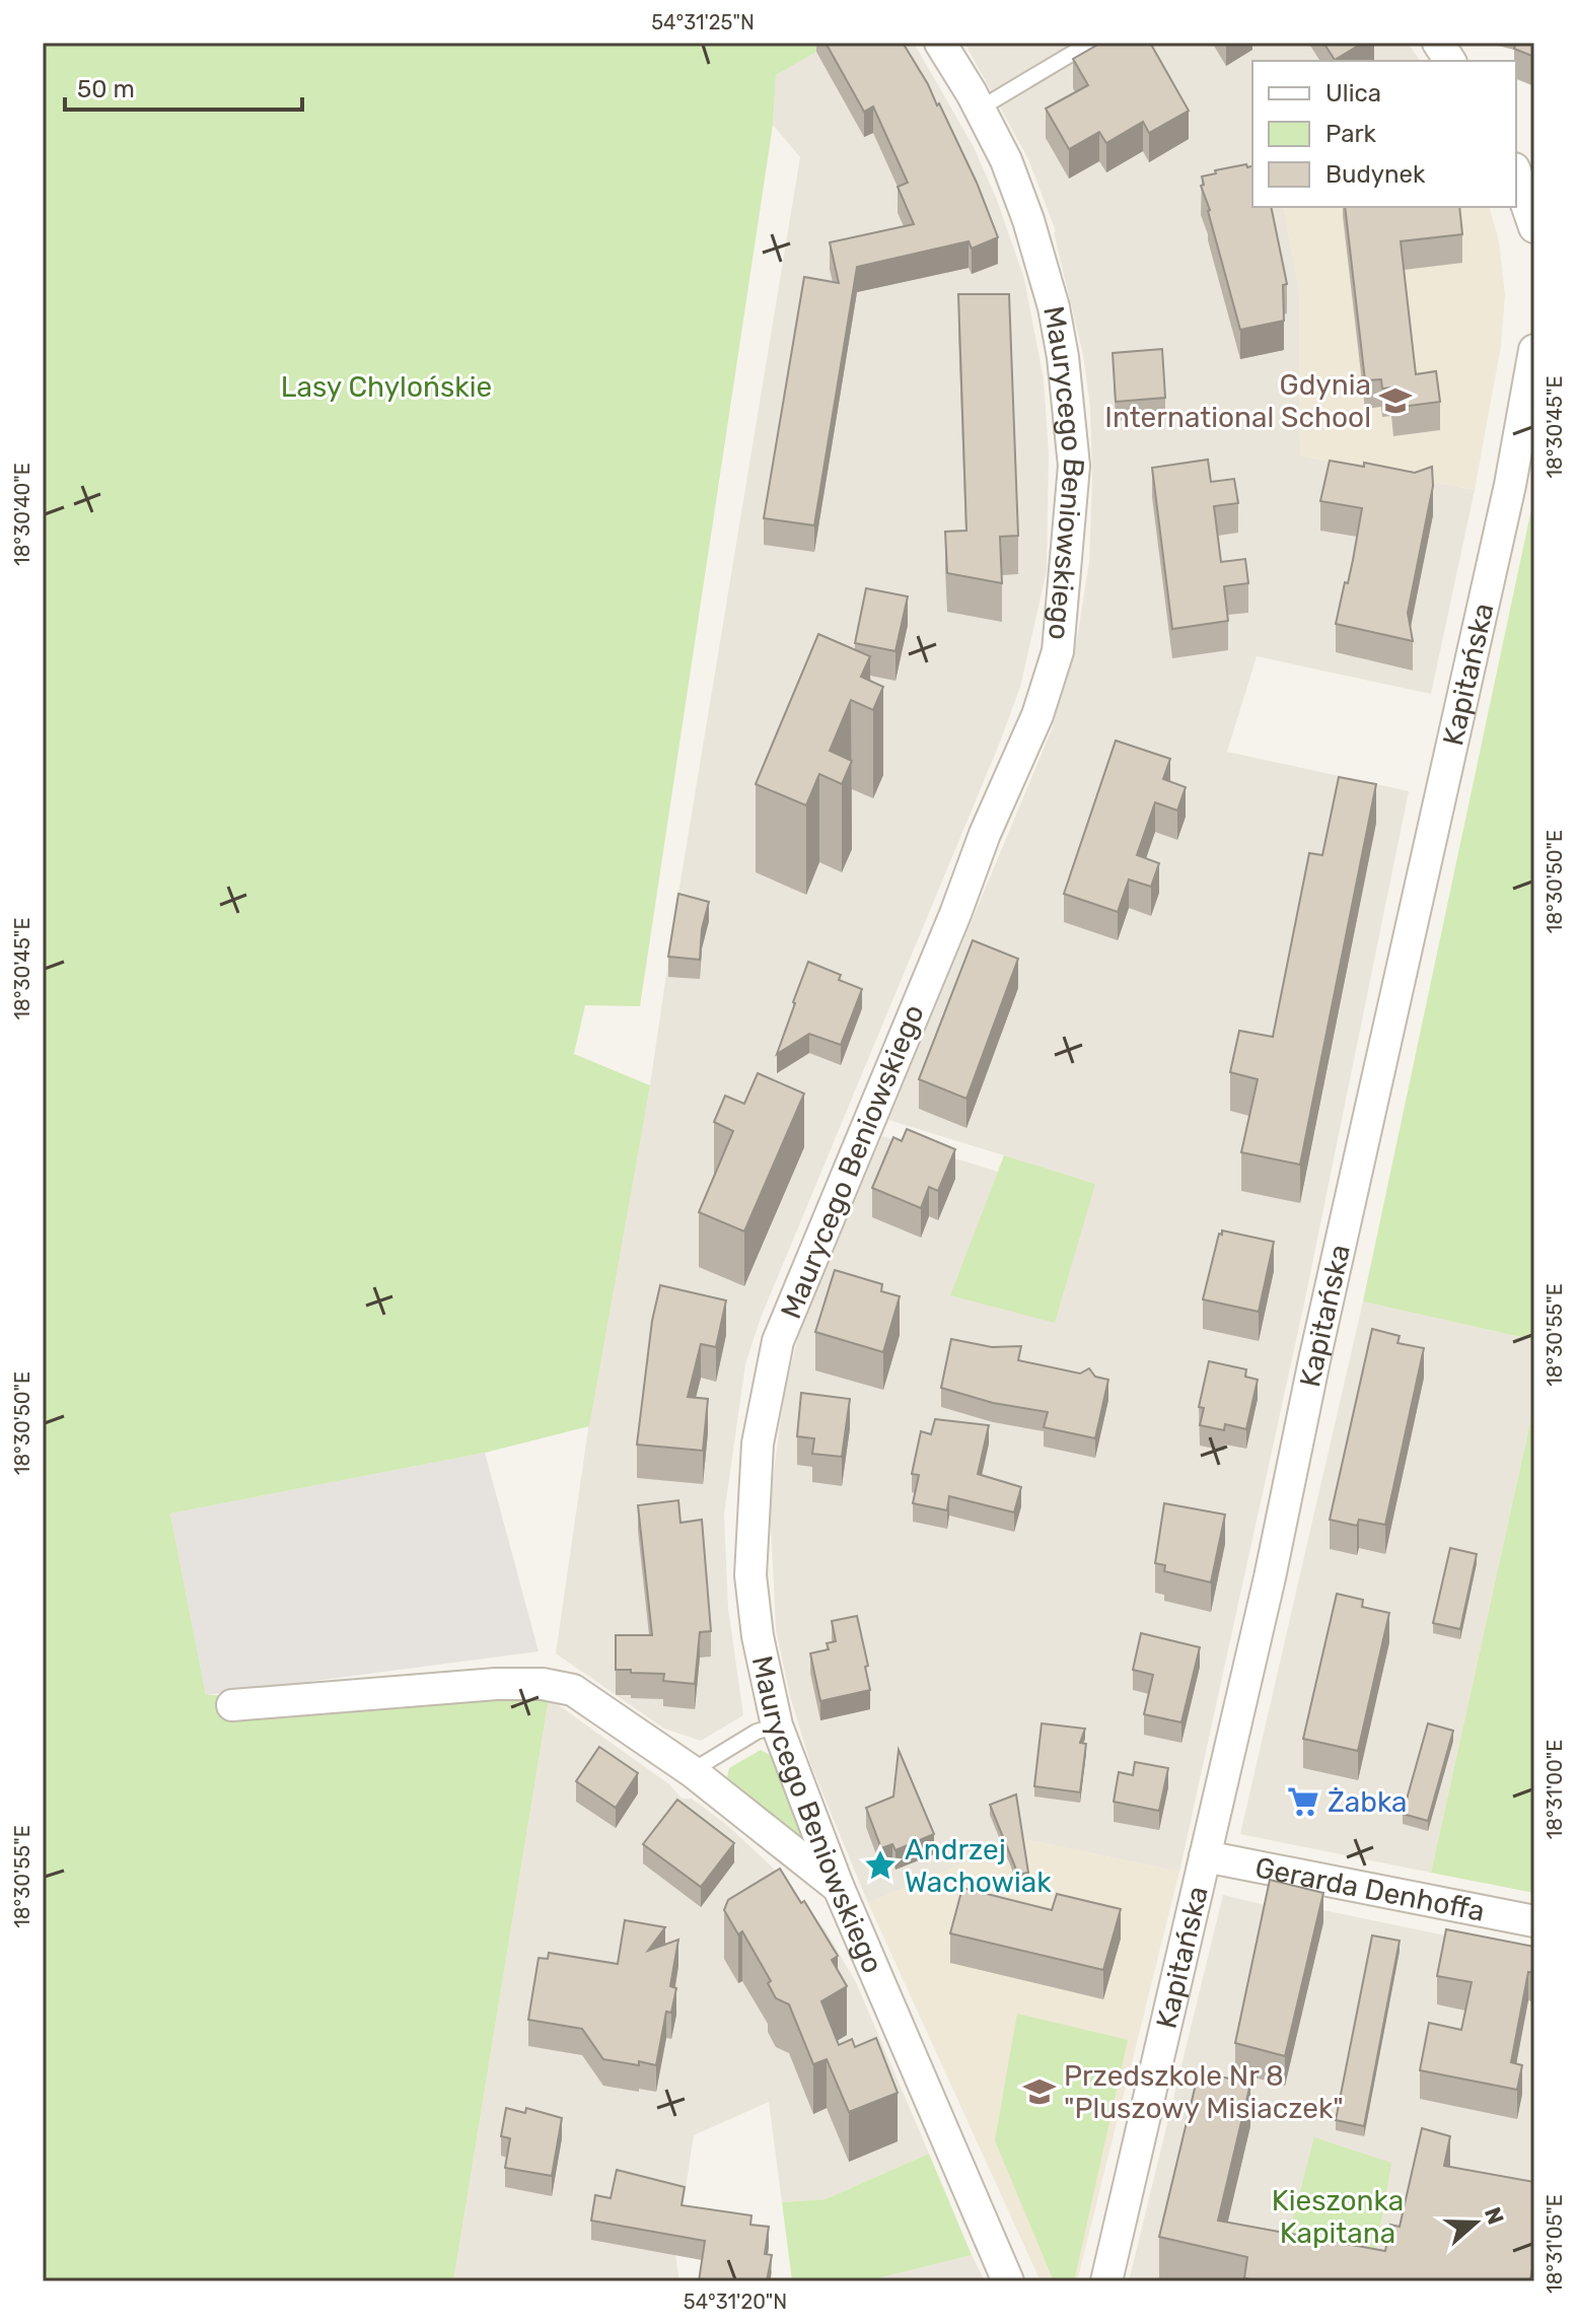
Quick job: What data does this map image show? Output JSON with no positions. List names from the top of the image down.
{
  "streets": {
    "street": ["Maurycego Beniowskiego", "Kapitańska", "Gerarda Denhoffa"]
  },
  "crossings": [
    ["Kapitańska", "Gerarda Denhoffa"]
  ],
  "parks": ["Lasy Chylońskie", "Kieszonka Kapitana"],
  "places": {
    "school or university": ["Gdynia International School", "Przedszkole Nr 8 \"Pluszowy Misiaczek\""],
    "supermarket": ["Żabka"],
    "place": ["Andrzej Wachowiak"]
  },
  "legend": ["Ulica", "Park", "Budynek"],
  "scale_bar": "50 m",
  "north": "right",
  "coordinates": [
    "54°31'25\"N",
    "18°30'45\"E",
    "18°30'40\"E",
    "18°30'50\"E",
    "18°30'55\"E",
    "18°31'00\"E",
    "18°31'05\"E",
    "54°31'20\"N"
  ]
}
